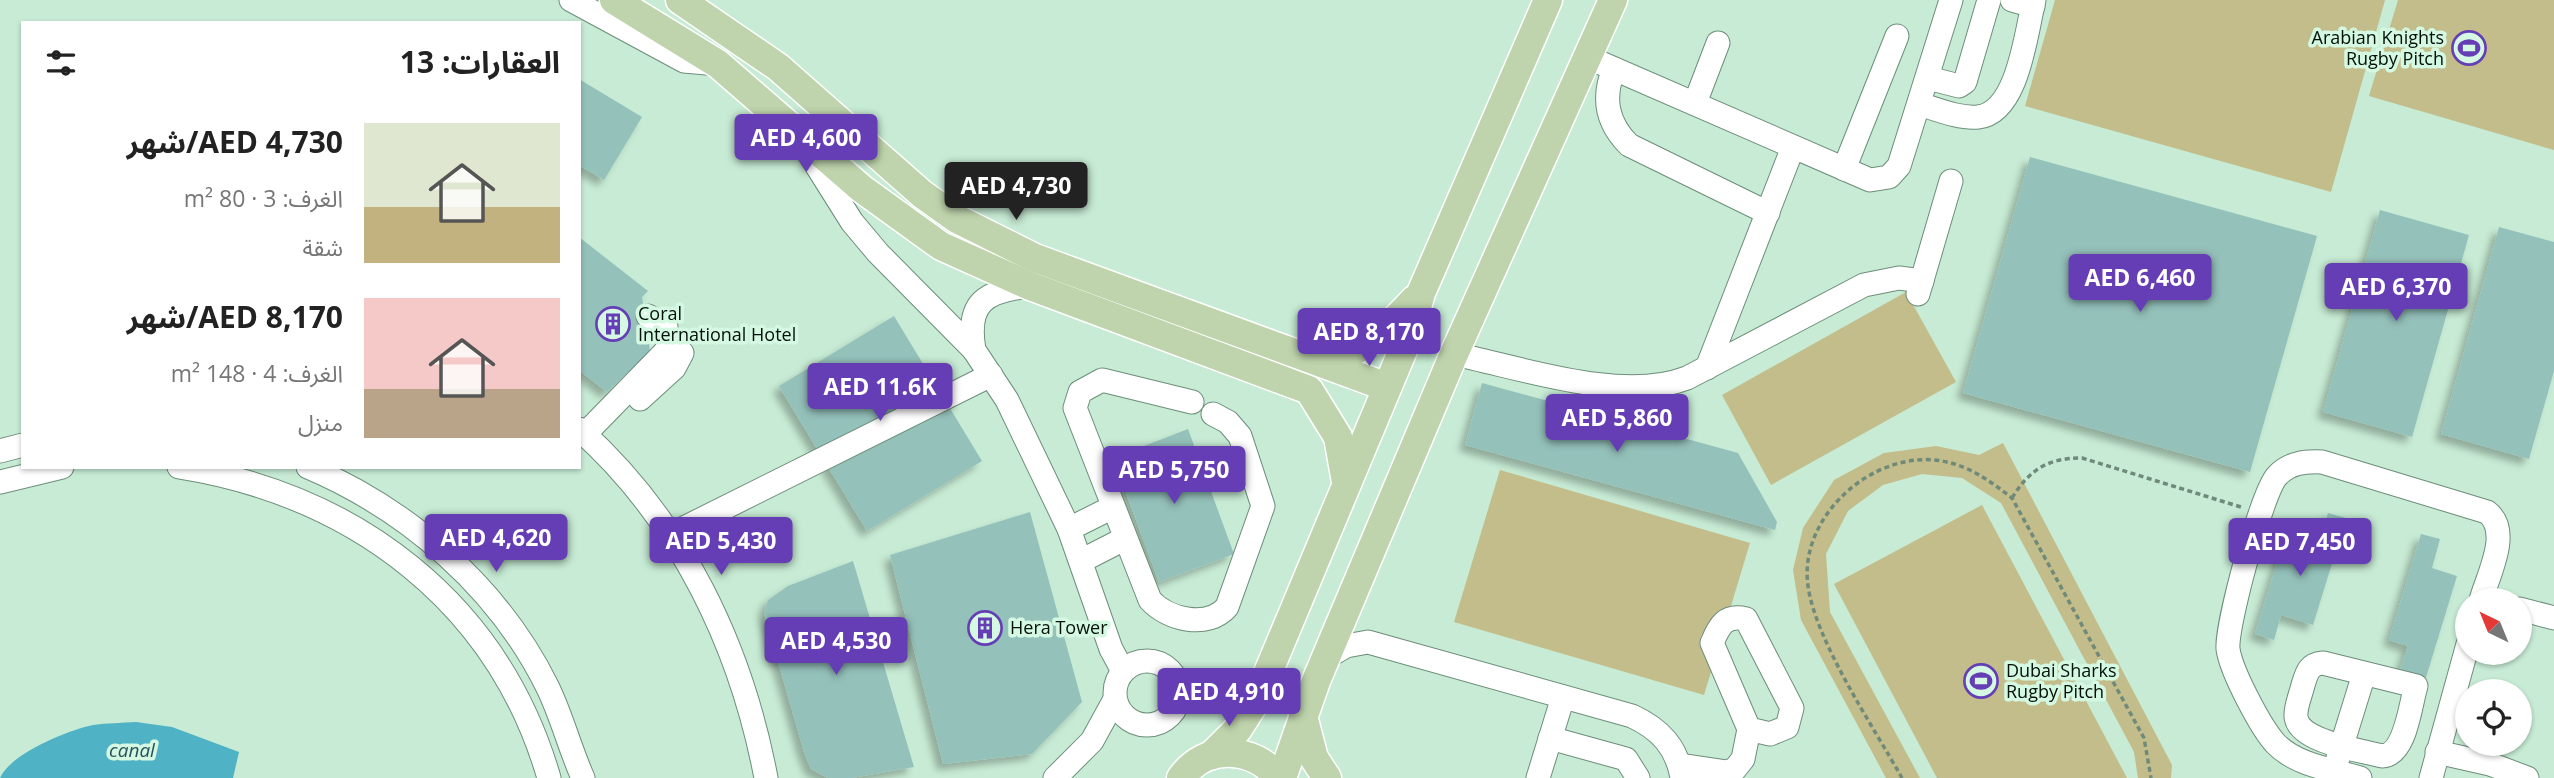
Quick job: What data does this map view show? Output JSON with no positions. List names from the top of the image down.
{
  "water": ["canal"],
  "places": {
    "sports": ["Arabian Knights Rugby Pitch", "Dubai Sharks Rugby Pitch"],
    "building": ["Coral International Hotel", "Hera Tower"]
  },
  "north": "top left",
  "page": {
    "heading": "العقارات: 13",
    "list": [
      {
        "name": "AED 4,730/شهر",
        "note": "الغرف: 3 · 80 m² · شقة"
      },
      {
        "name": "AED 8,170/شهر",
        "note": "الغرف: 4 · 148 m² · منزل"
      }
    ],
    "price": [
      "AED 4,600",
      "AED 4,730",
      "AED 6,460",
      "AED 6,370",
      "AED 8,170",
      "AED 11.6K",
      "AED 5,860",
      "AED 5,750",
      "AED 4,620",
      "AED 5,430",
      "AED 7,450",
      "AED 4,530",
      "AED 4,910"
    ]
  }
}
